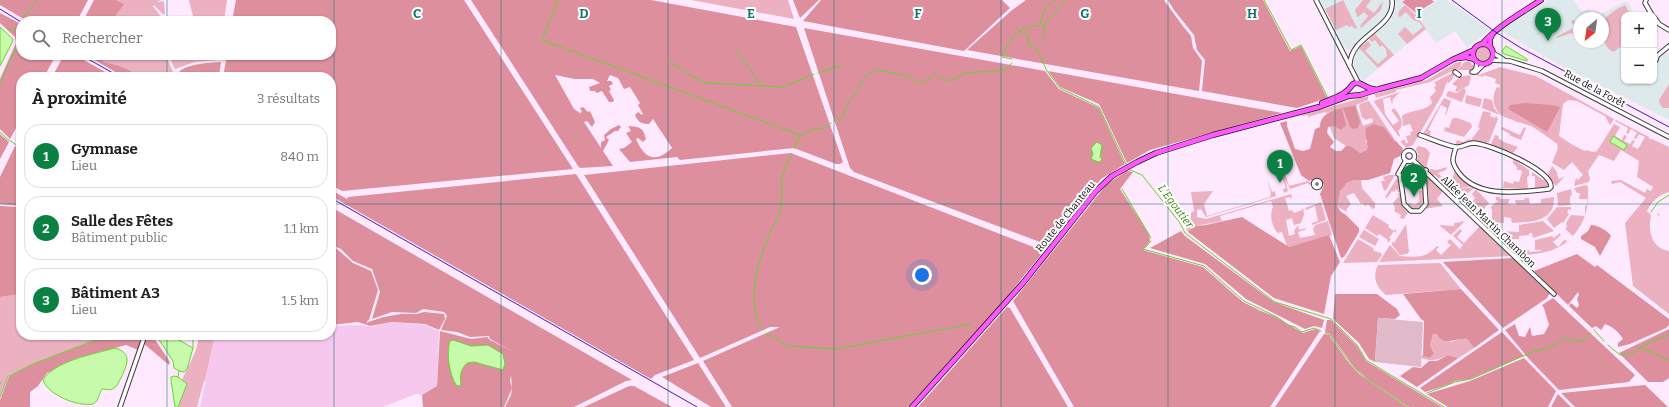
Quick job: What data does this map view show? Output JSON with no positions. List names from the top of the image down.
{
  "streets": {
    "main road": ["Route de Chanteau"],
    "street": ["Rue de la Forêt", "Allée Jean Martin Chambon"]
  },
  "crossings": [
    ["Rue de la Forêt", "Route de Chanteau"]
  ],
  "water": ["L'Egoutier"],
  "north": "bottom left",
  "page": {
    "pins": ["3", "1", "2"],
    "map_buttons": ["+", "−"],
    "search": "Rechercher",
    "heading": ["À proximité", "3 résultats"],
    "list": [
      {
        "mark": "1",
        "name": "Gymnase",
        "note": "Lieu",
        "value": "840 m"
      },
      {
        "mark": "2",
        "name": "Salle des Fêtes",
        "note": "Bâtiment public",
        "value": "1.1 km"
      },
      {
        "mark": "3",
        "name": "Bâtiment A3",
        "note": "Lieu",
        "value": "1.5 km"
      }
    ]
  },
  "grid": {
    "columns": [
      "C",
      "D",
      "E",
      "F",
      "G",
      "H",
      "I"
    ]
  }
}
